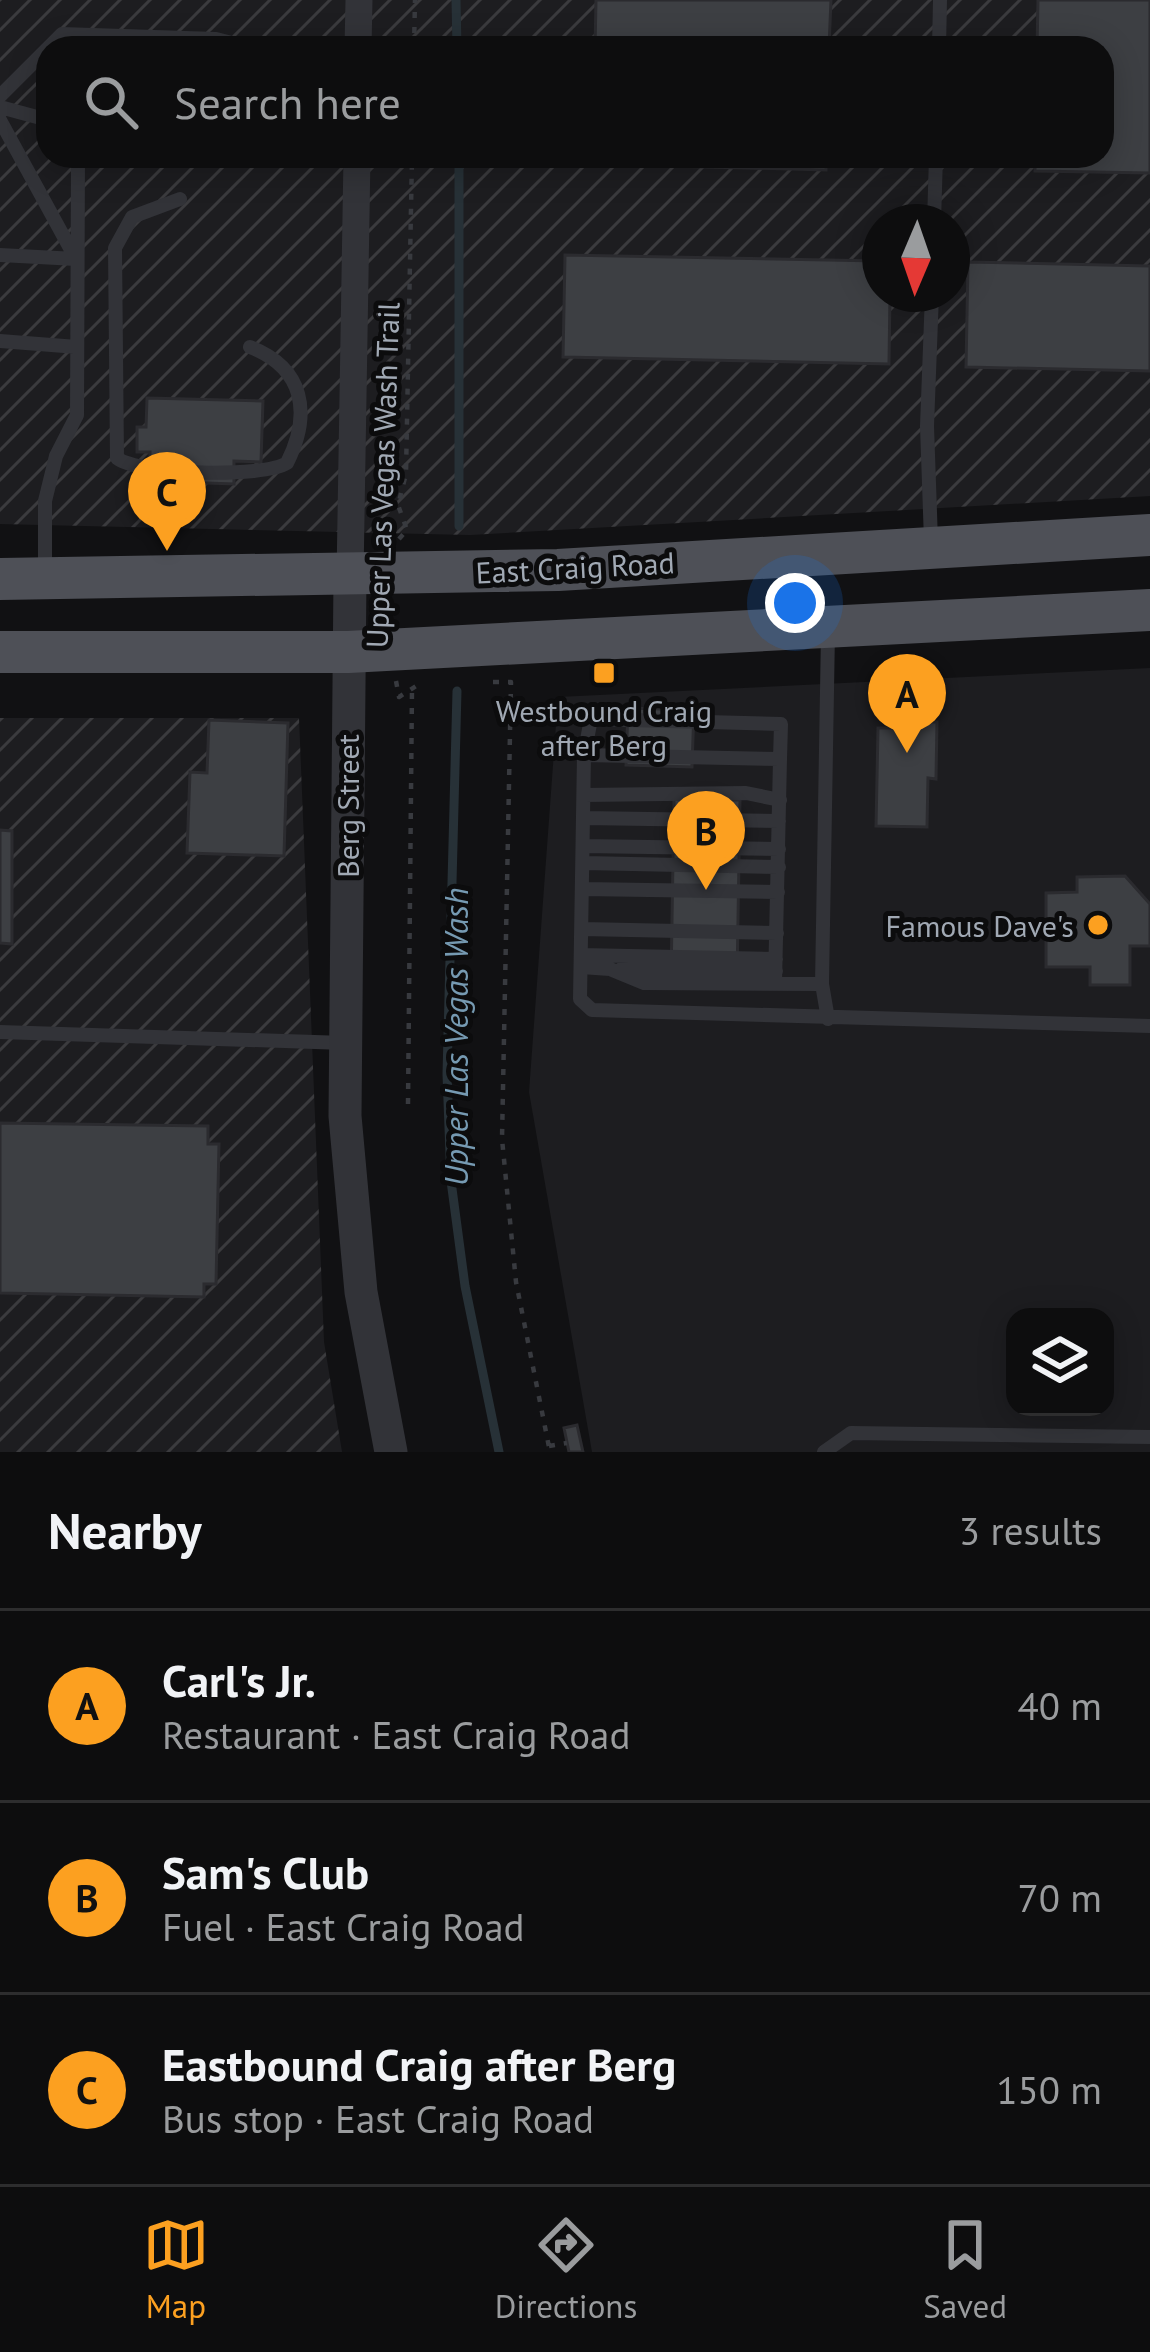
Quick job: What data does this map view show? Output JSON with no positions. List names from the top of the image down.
{
  "streets": {
    "main road": ["East Craig Road"],
    "street": ["Berg Street"],
    "path": ["Upper Las Vegas Wash Trail"]
  },
  "crossings": [
    ["Upper Las Vegas Wash Trail", "East Craig Road"],
    ["East Craig Road", "Berg Street"]
  ],
  "water": ["Upper Las Vegas Wash"],
  "places": {
    "transit": ["Westbound Craig after Berg"],
    "other": ["Famous Dave's"]
  },
  "north": "bottom",
  "page": {
    "search": "Search here",
    "pins": ["C", "A", "B"],
    "heading": ["Nearby", "3 results"],
    "list": [
      {
        "mark": "A",
        "name": "Carl's Jr.",
        "note": "Restaurant · East Craig Road",
        "value": "40 m"
      },
      {
        "mark": "B",
        "name": "Sam's Club",
        "note": "Fuel · East Craig Road",
        "value": "70 m"
      },
      {
        "mark": "C",
        "name": "Eastbound Craig after Berg",
        "note": "Bus stop · East Craig Road",
        "value": "150 m"
      }
    ],
    "nav": ["Map", "Directions", "Saved"]
  }
}
